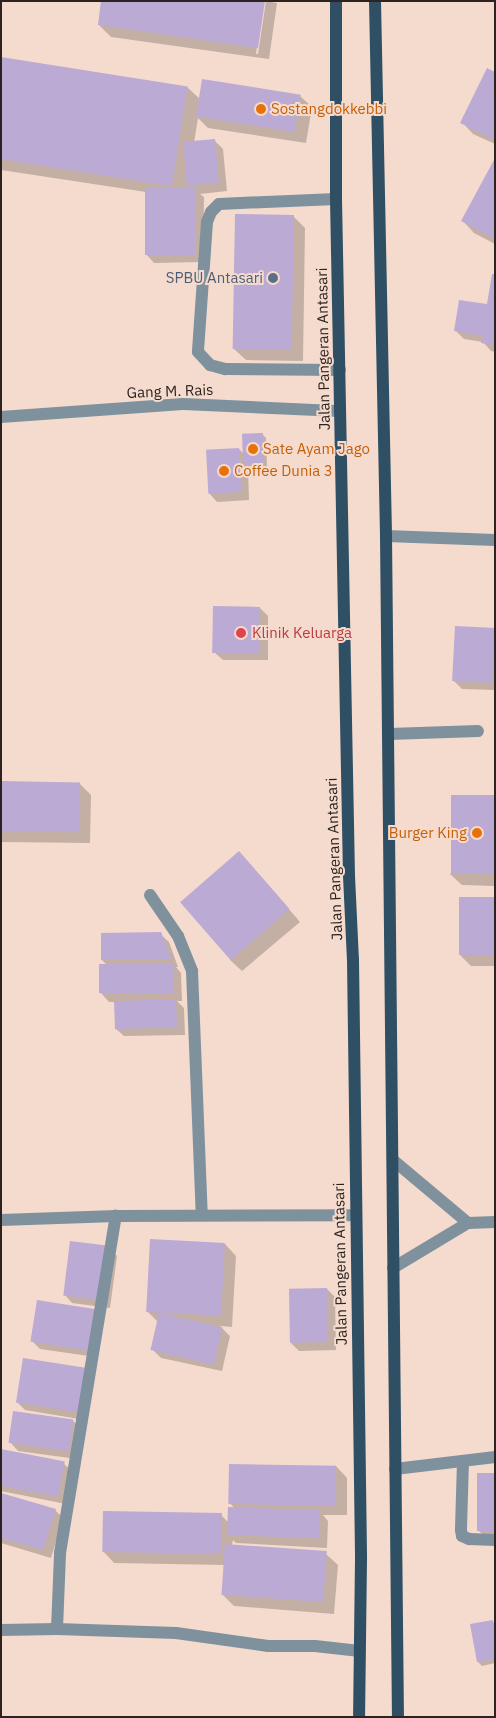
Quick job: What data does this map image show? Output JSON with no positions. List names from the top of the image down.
{
  "streets": {
    "main road": ["Jalan Pangeran Antasari"],
    "street": ["Gang M. Rais"]
  },
  "crossings": [
    ["Jalan Pangeran Antasari", "Gang M. Rais"]
  ],
  "places": [
    "Sostangdokkebbi",
    "SPBU Antasari",
    "Sate Ayam Jago",
    "Coffee Dunia 3",
    "Klinik Keluarga",
    "Burger King"
  ]
}
